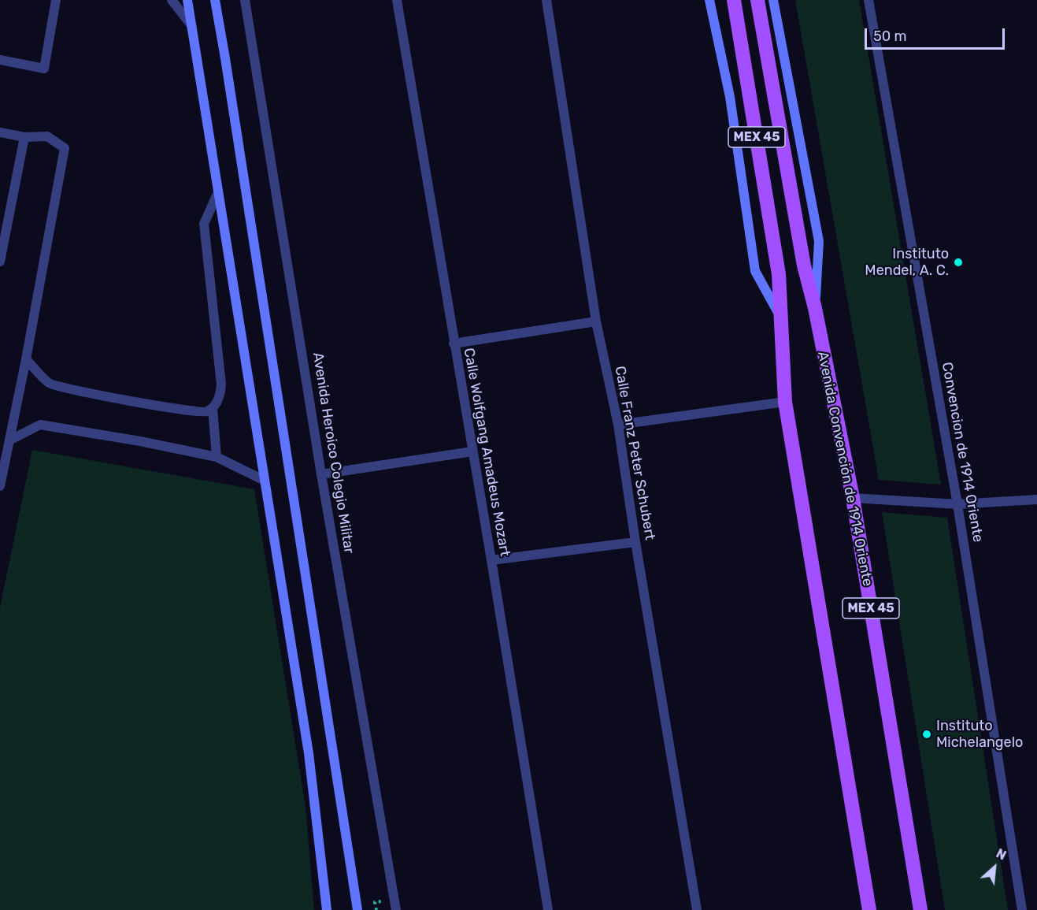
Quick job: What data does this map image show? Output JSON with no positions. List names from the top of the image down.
{
  "streets": {
    "main road": ["MEX 45", "Avenida Convención de 1914 Oriente"],
    "street": [
      "Calle Wolfgang Amadeus Mozart",
      "Convencion de 1914 Oriente",
      "Avenida Heroico Colegio Militar",
      "Calle Franz Peter Schubert"
    ]
  },
  "places": ["Instituto Mendel, A. C.", "Instituto Michelangelo"],
  "scale_bar": "50 m",
  "north": "top right"
}
